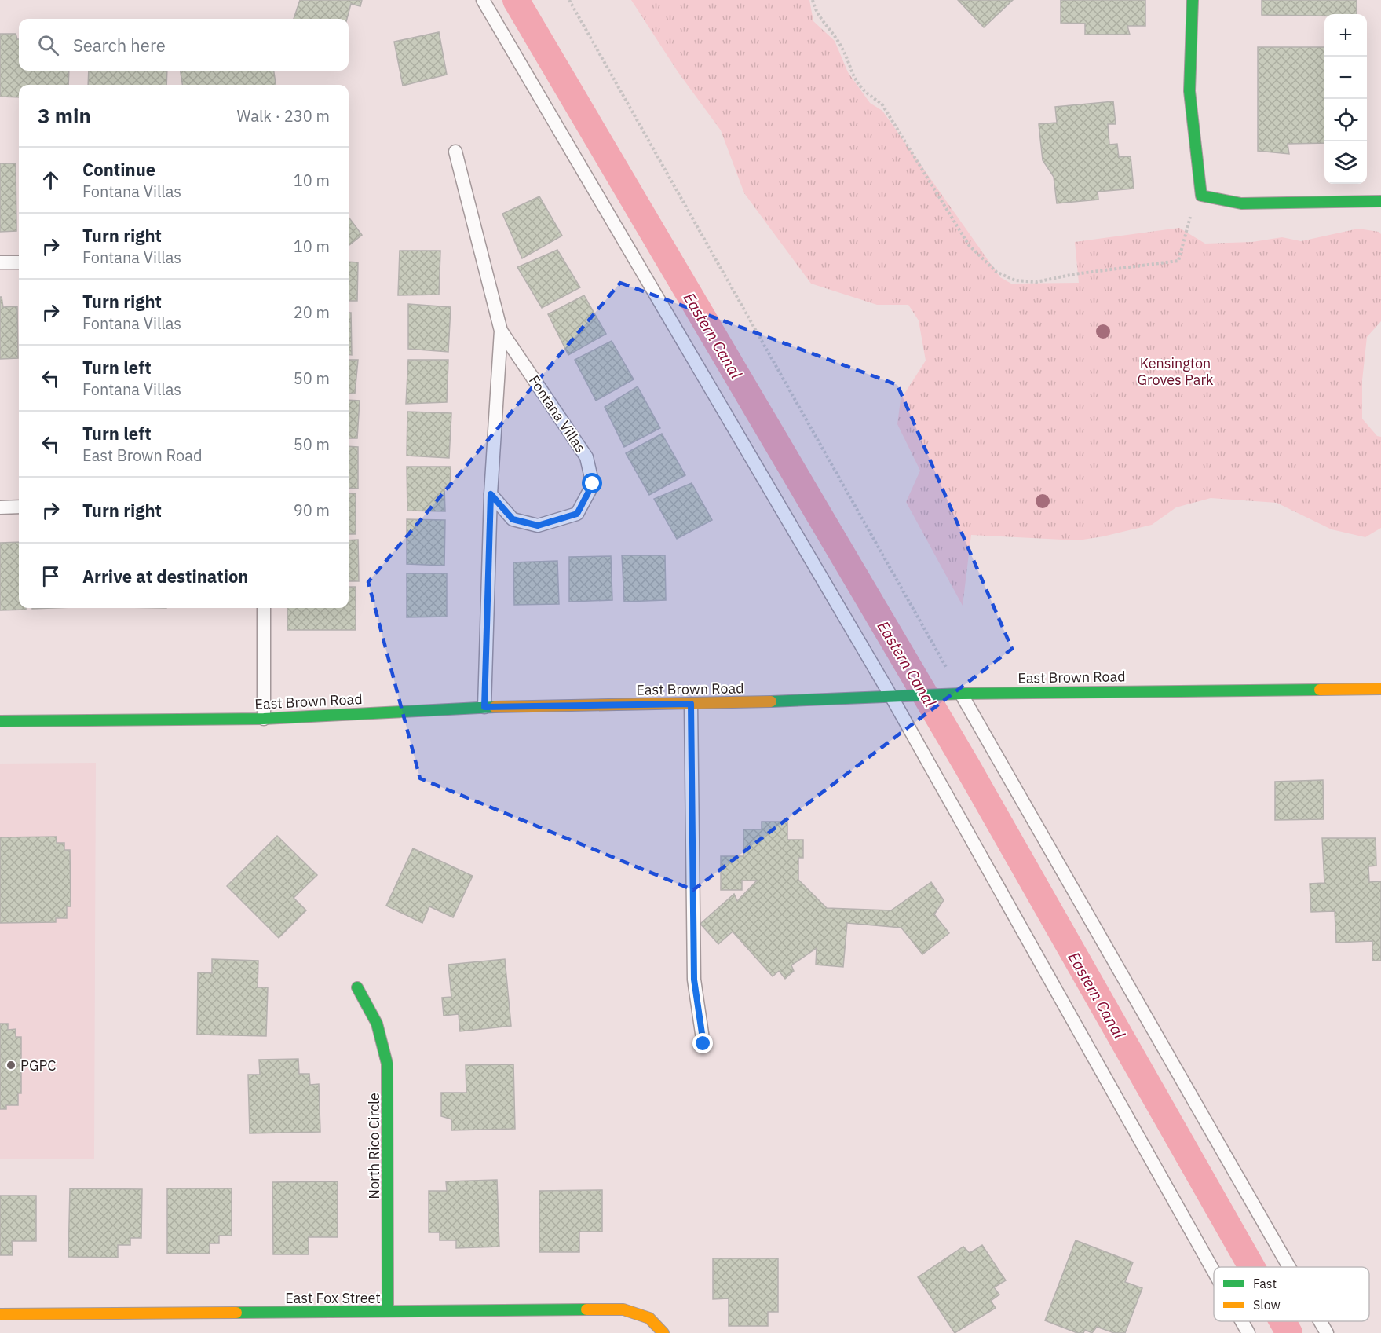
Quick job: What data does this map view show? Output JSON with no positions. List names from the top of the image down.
{
  "streets": {
    "main road": ["East Brown Road", "North Rico Circle", "East Fox Street"],
    "lane": ["Fontana Villas"]
  },
  "crossings": [
    ["Fontana Villas", "East Brown Road"],
    ["North Rico Circle", "East Fox Street"]
  ],
  "water": ["Eastern Canal"],
  "parks": ["Kensington Groves Park"],
  "places": ["PGPC"],
  "legend": ["Fast", "Slow"],
  "page": {
    "map_buttons": ["+", "−"],
    "search": "Search here",
    "heading": ["3 min", "Walk · 230 m"],
    "list": [
      ["Continue", "Fontana Villas", "10 m"],
      ["Turn right", "Fontana Villas", "10 m"],
      ["Turn right", "Fontana Villas", "20 m"],
      ["Turn left", "Fontana Villas", "50 m"],
      ["Turn left", "East Brown Road", "50 m"],
      ["Turn right", "90 m"],
      "Arrive at destination"
    ]
  }
}
